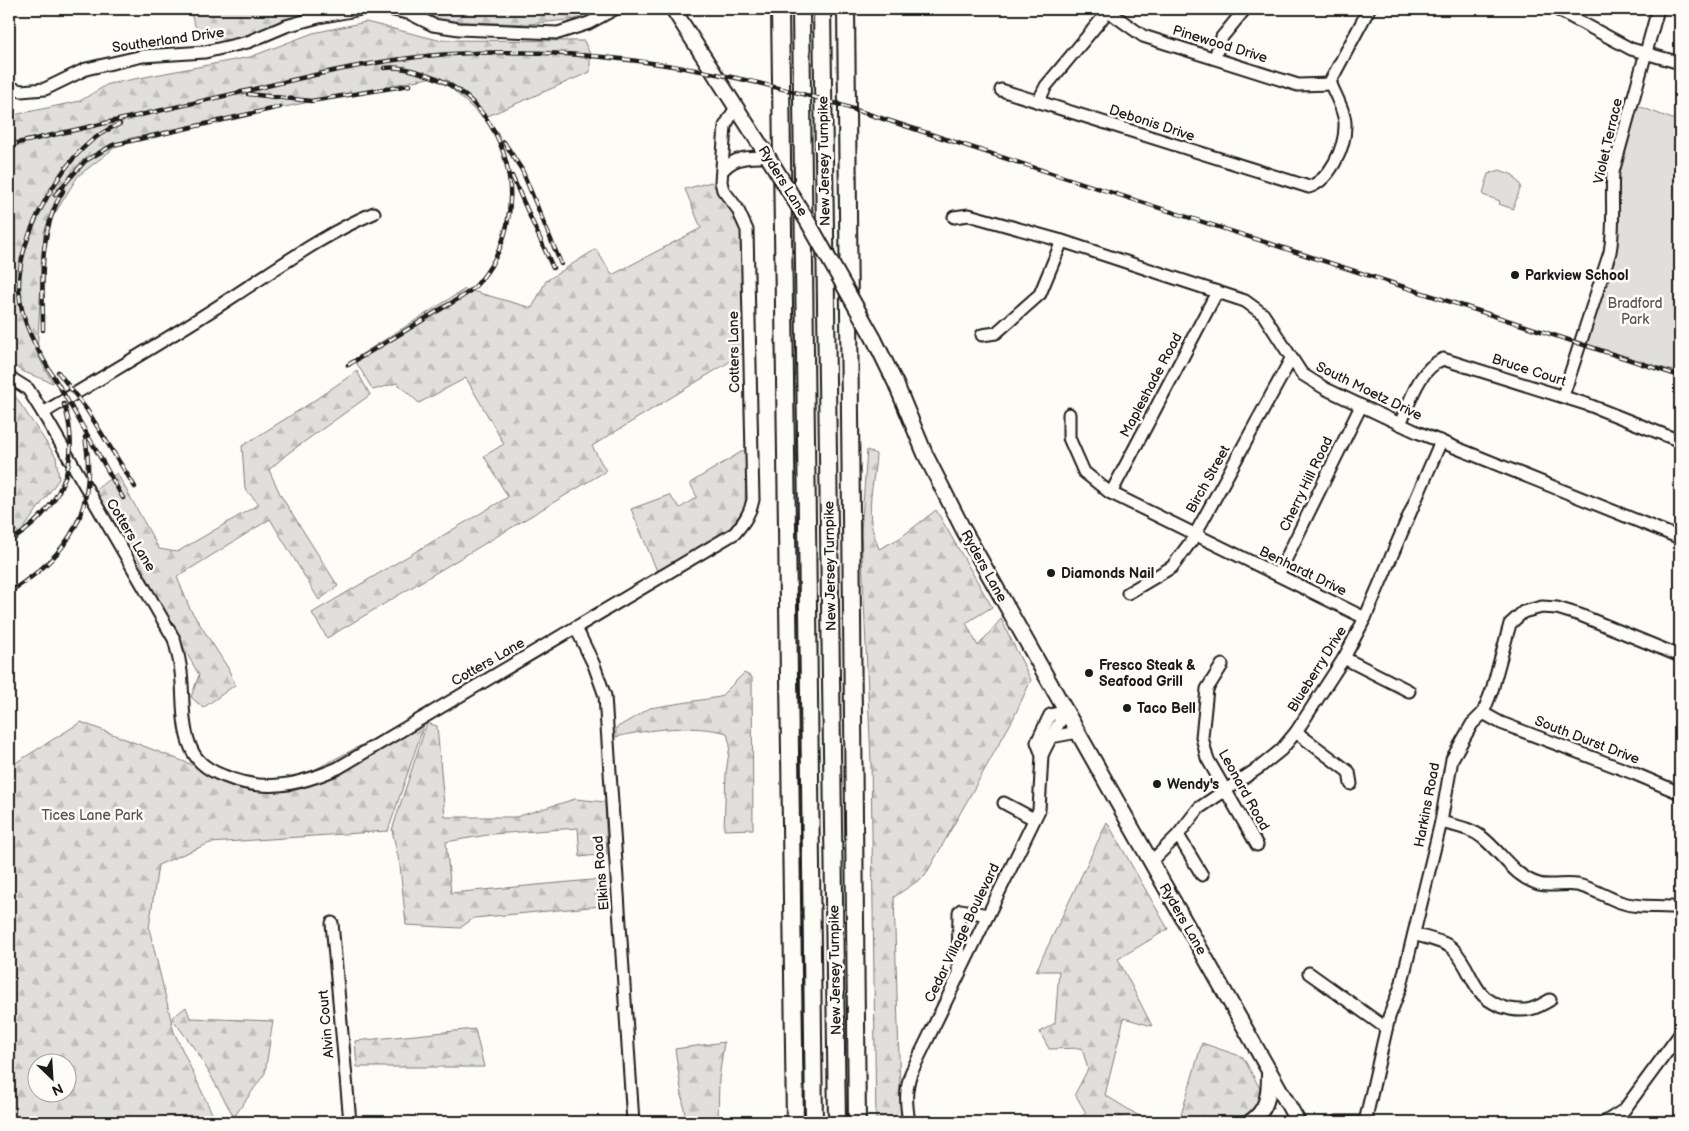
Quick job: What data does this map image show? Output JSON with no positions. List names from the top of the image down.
{
  "streets": {
    "highway": ["New Jersey Turnpike"],
    "main road": ["Ryders Lane"],
    "street": [
      "Southerland Drive",
      "Pinewood Drive",
      "Debonis Drive",
      "Violet Terrace",
      "Cotters Lane",
      "Bruce Court",
      "Mapleshade Road",
      "South Moetz Drive",
      "Birch Street",
      "Cherry Hill Road",
      "Benhardt Drive",
      "Blueberry Drive",
      "South Durst Drive",
      "Leonard Road",
      "Harkins Road",
      "Elkins Road",
      "Cedar Village Boulevard",
      "Alvin Court"
    ]
  },
  "crossings": [
    ["Pinewood Drive", "Debonis Drive"],
    ["Violet Terrace", "Bruce Court"],
    ["Ryders Lane", "Cotters Lane"],
    ["Ryders Lane", "Blueberry Drive"],
    ["Ryders Lane", "Cedar Village Boulevard"],
    ["Cotters Lane", "Elkins Road"],
    ["Bruce Court", "South Moetz Drive"],
    ["Mapleshade Road", "South Moetz Drive"],
    ["Mapleshade Road", "Benhardt Drive"],
    ["South Moetz Drive", "Birch Street"],
    ["South Moetz Drive", "Cherry Hill Road"],
    ["South Moetz Drive", "Blueberry Drive"],
    ["Birch Street", "Benhardt Drive"],
    ["Cherry Hill Road", "Benhardt Drive"],
    ["Benhardt Drive", "Blueberry Drive"],
    ["Blueberry Drive", "Leonard Road"],
    ["South Durst Drive", "Harkins Road"]
  ],
  "parks": ["Bradford Park", "Tices Lane Park"],
  "places": [
    "Parkview School",
    "Diamonds Nail",
    "Fresco Steak & Seafood Grill",
    "Taco Bell",
    "Wendy's"
  ],
  "north": "bottom right"
}
